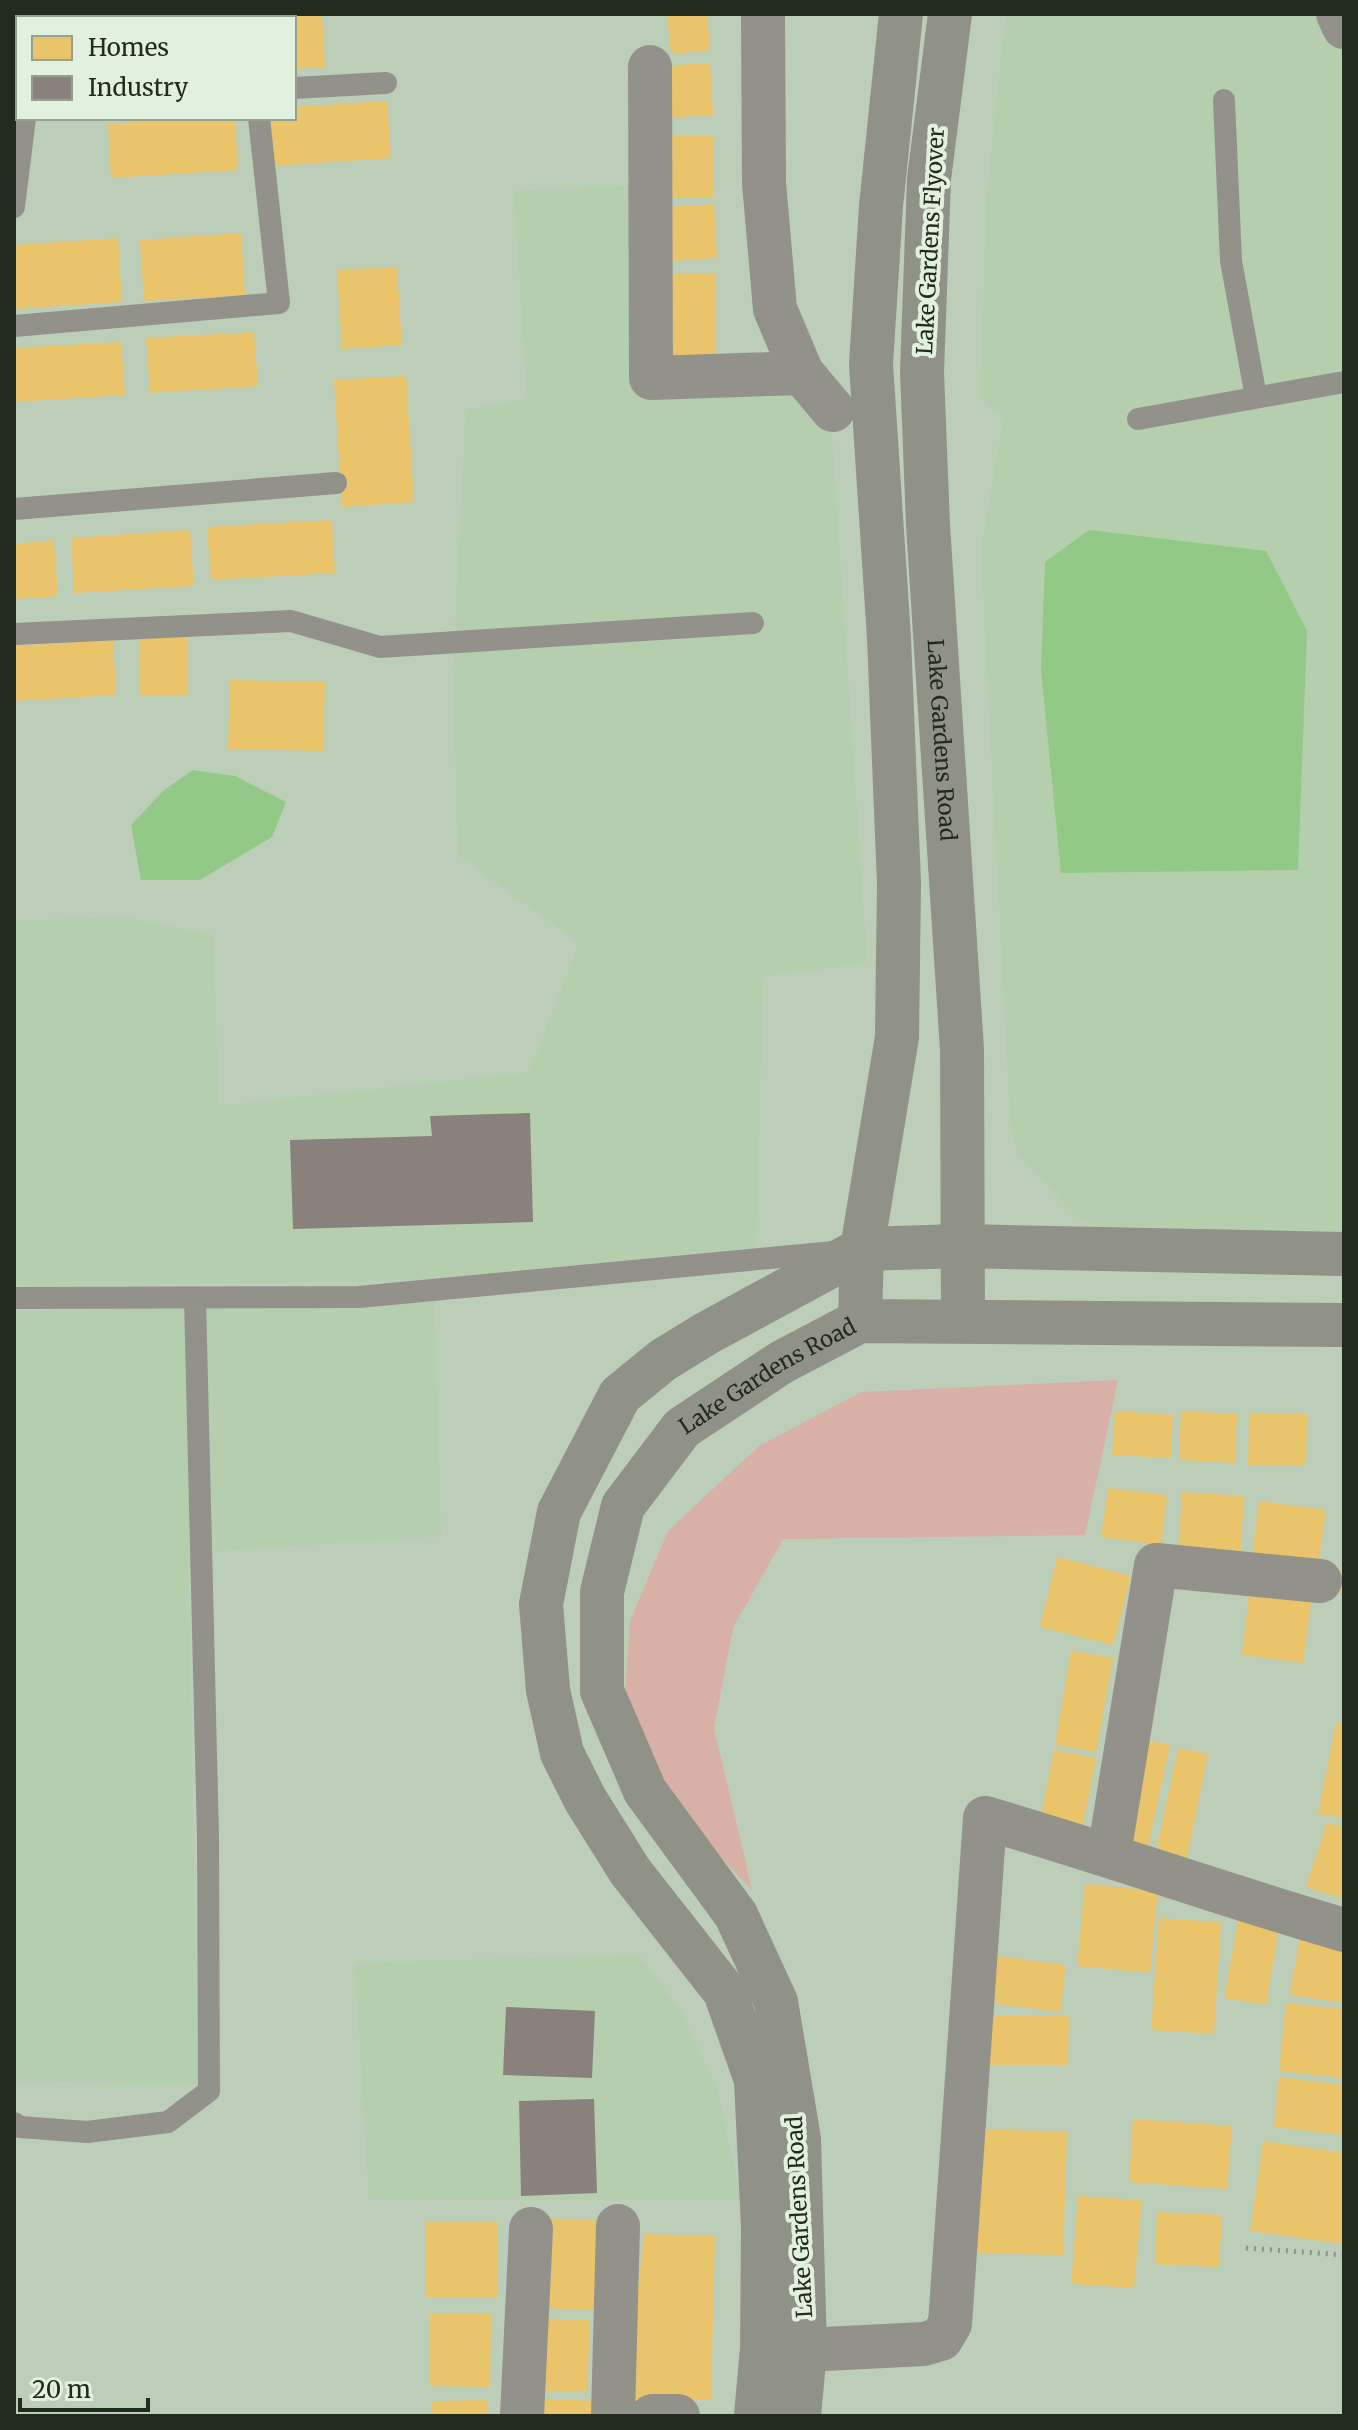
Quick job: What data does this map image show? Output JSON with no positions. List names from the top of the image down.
{
  "streets": {
    "main road": ["Lake Gardens Flyover", "Lake Gardens Road"]
  },
  "crossings": [
    ["Lake Gardens Flyover", "Lake Gardens Road"]
  ],
  "legend": ["Homes", "Industry"],
  "scale_bar": "20 m"
}
